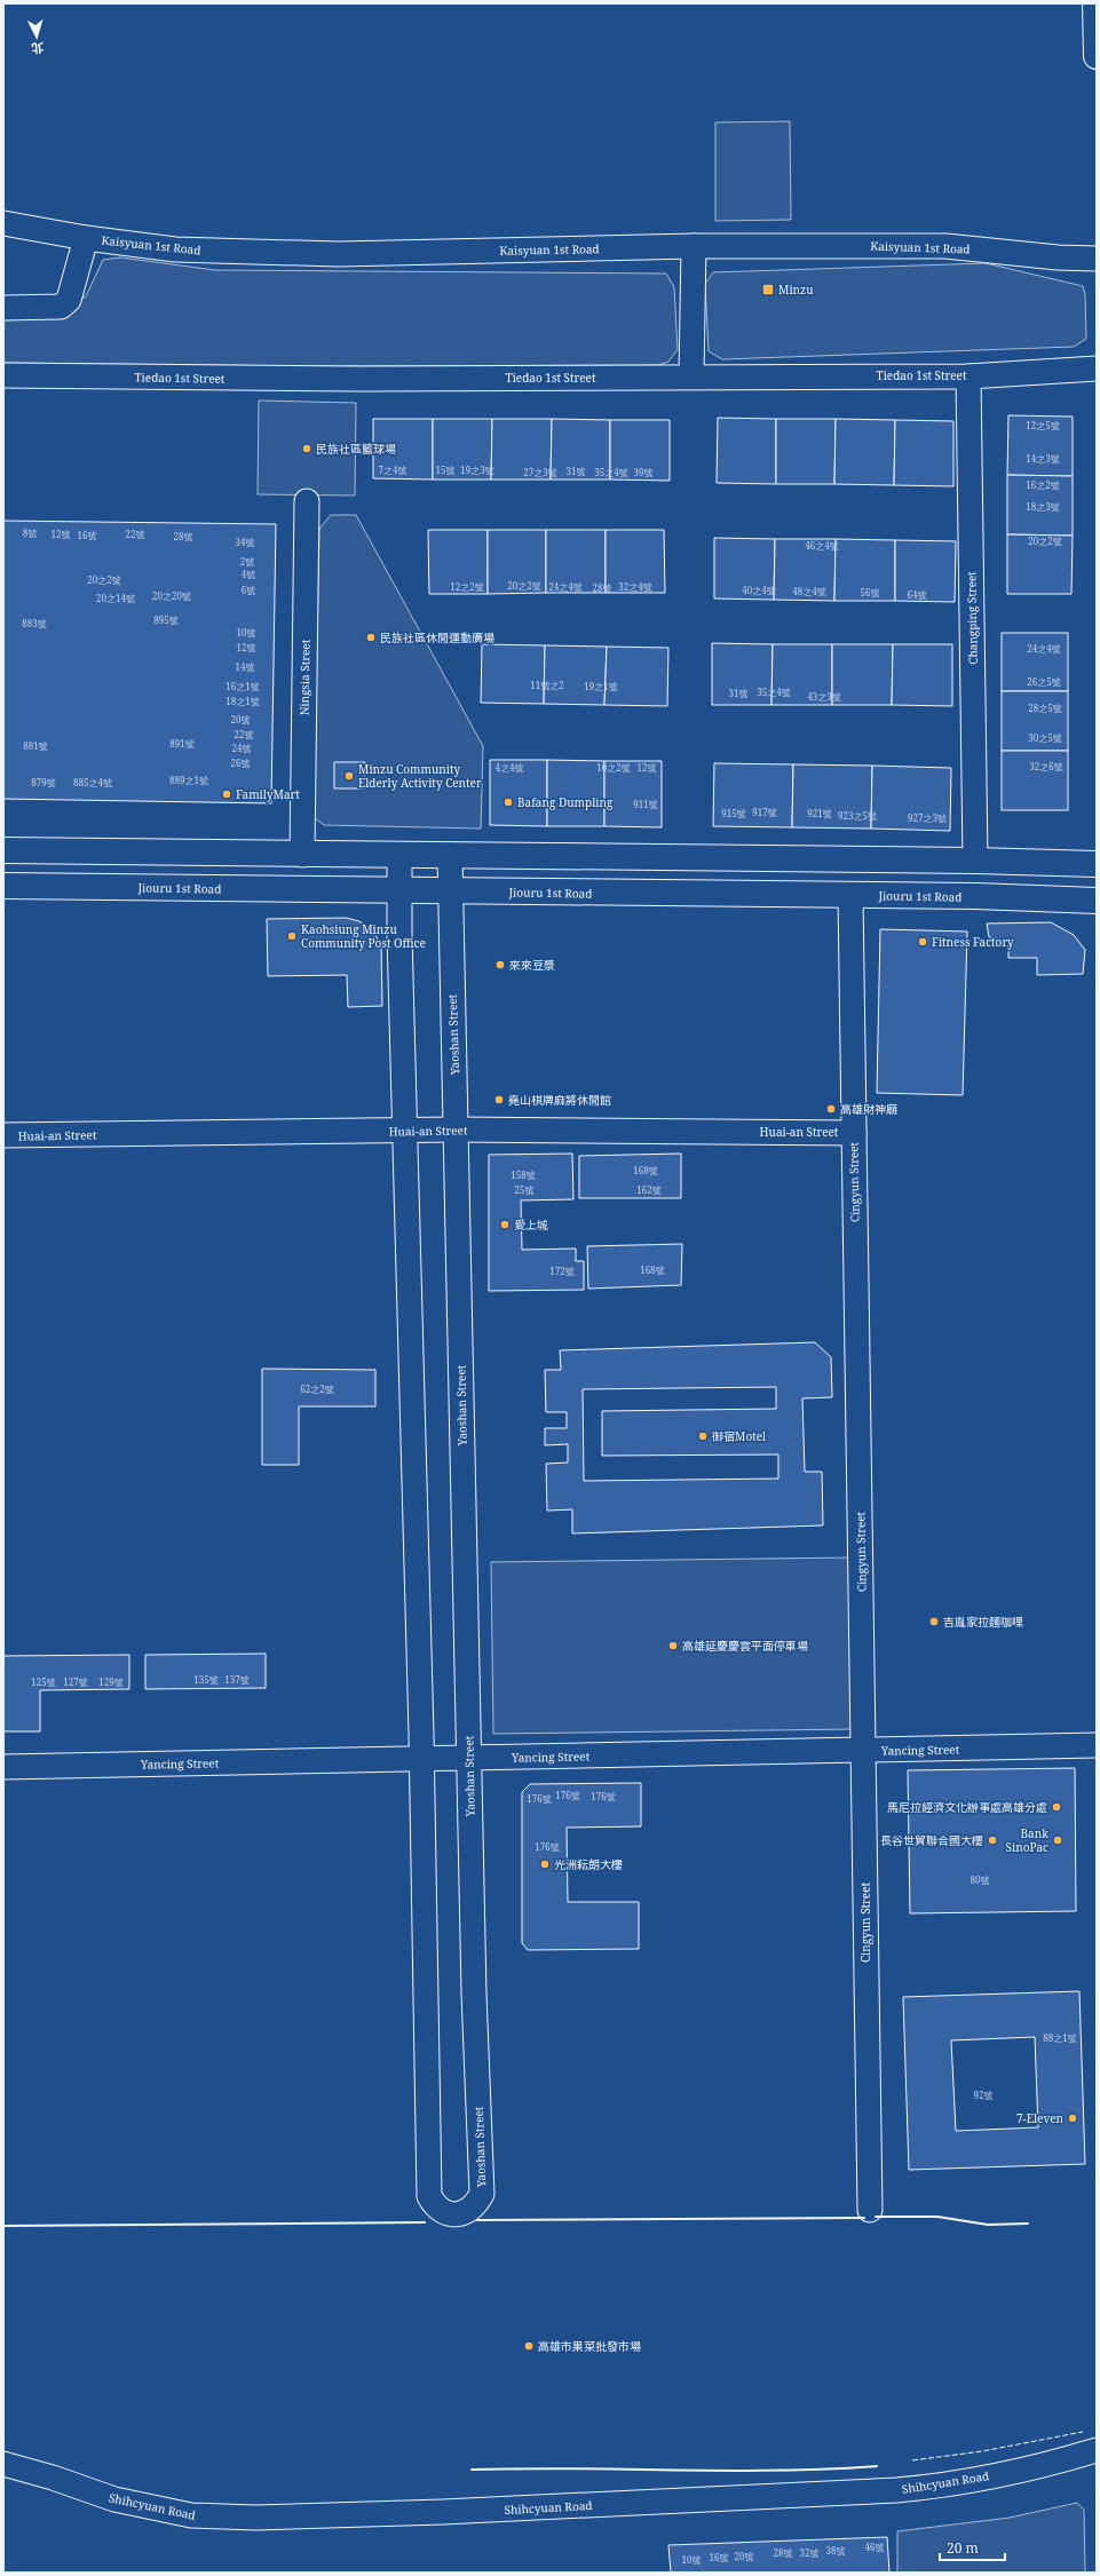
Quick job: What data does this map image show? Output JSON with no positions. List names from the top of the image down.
{
  "streets": {
    "main road": ["Jiouru 1st Road"],
    "street": [
      "Kaisyuan 1st Road",
      "Tiedao 1st Street",
      "Changping Street",
      "Ningsia Street",
      "Yaoshan Street",
      "Huai-an Street",
      "Cingyun Street",
      "Yancing Street",
      "Shihcyuan Road"
    ]
  },
  "crossings": [
    ["Tiedao 1st Street", "Changping Street"],
    ["Jiouru 1st Road", "Yaoshan Street"],
    ["Jiouru 1st Road", "Cingyun Street"],
    ["Yaoshan Street", "Huai-an Street"],
    ["Yaoshan Street", "Yancing Street"],
    ["Huai-an Street", "Cingyun Street"],
    ["Cingyun Street", "Yancing Street"]
  ],
  "places": {
    "transit": ["Minzu"],
    "other": [
      "民族社區籃球場",
      "民族社區休閒運動廣場",
      "Minzu Community Elderly Activity Center",
      "FamilyMart",
      "Bafang Dumpling",
      "Kaohsiung Minzu Community Post Office",
      "Fitness Factory",
      "來來豆漿",
      "堯山棋牌麻將休閒館",
      "高雄財神廟",
      "愛上城",
      "御宿Motel",
      "吉胤家拉麵咖哩",
      "高雄延慶慶雲平面停車場",
      "馬尼拉經濟文化辦事處高雄分處",
      "長谷世貿聯合國大樓",
      "Bank SinoPac",
      "光洲耘朗大樓",
      "7-Eleven",
      "高雄市果菜批發市場"
    ]
  },
  "house_numbers": [
    "12之5號",
    "14之3號",
    "7之4號",
    "15號",
    "19之3號",
    "31號",
    "27之3號",
    "35之4號",
    "39號",
    "16之2號",
    "18之3號",
    "8號",
    "12號",
    "22號",
    "16號",
    "28號",
    "20之2號",
    "34號",
    "46之4號",
    "2號",
    "4號",
    "20之2號",
    "20之2號",
    "12之2號",
    "24之4號",
    "32之4號",
    "28號",
    "6號",
    "40之4號",
    "48之4號",
    "56號",
    "64號",
    "20之20號",
    "20之14號",
    "895號",
    "883號",
    "10號",
    "12號",
    "24之4號",
    "14號",
    "26之5號",
    "11號之2",
    "16之1號",
    "19之1號",
    "35之4號",
    "31號",
    "43之3號",
    "18之1號",
    "28之5號",
    "20號",
    "22號",
    "30之5號",
    "891號",
    "881號",
    "24號",
    "26號",
    "32之6號",
    "4之4號",
    "10之2號",
    "12號",
    "889之1號",
    "879號",
    "885之4號",
    "911號",
    "917號",
    "915號",
    "921號",
    "923之5號",
    "927之3號",
    "168號",
    "158號",
    "25號",
    "162號",
    "168號",
    "172號",
    "62之2號",
    "135號",
    "137號",
    "125號",
    "127號",
    "129號",
    "176號",
    "176號",
    "176號",
    "176號",
    "80號",
    "88之1號",
    "92號",
    "46號",
    "38號",
    "28號",
    "32號",
    "20號",
    "16號",
    "10號"
  ],
  "scale_bar": "20 m",
  "north": "bottom"
}
